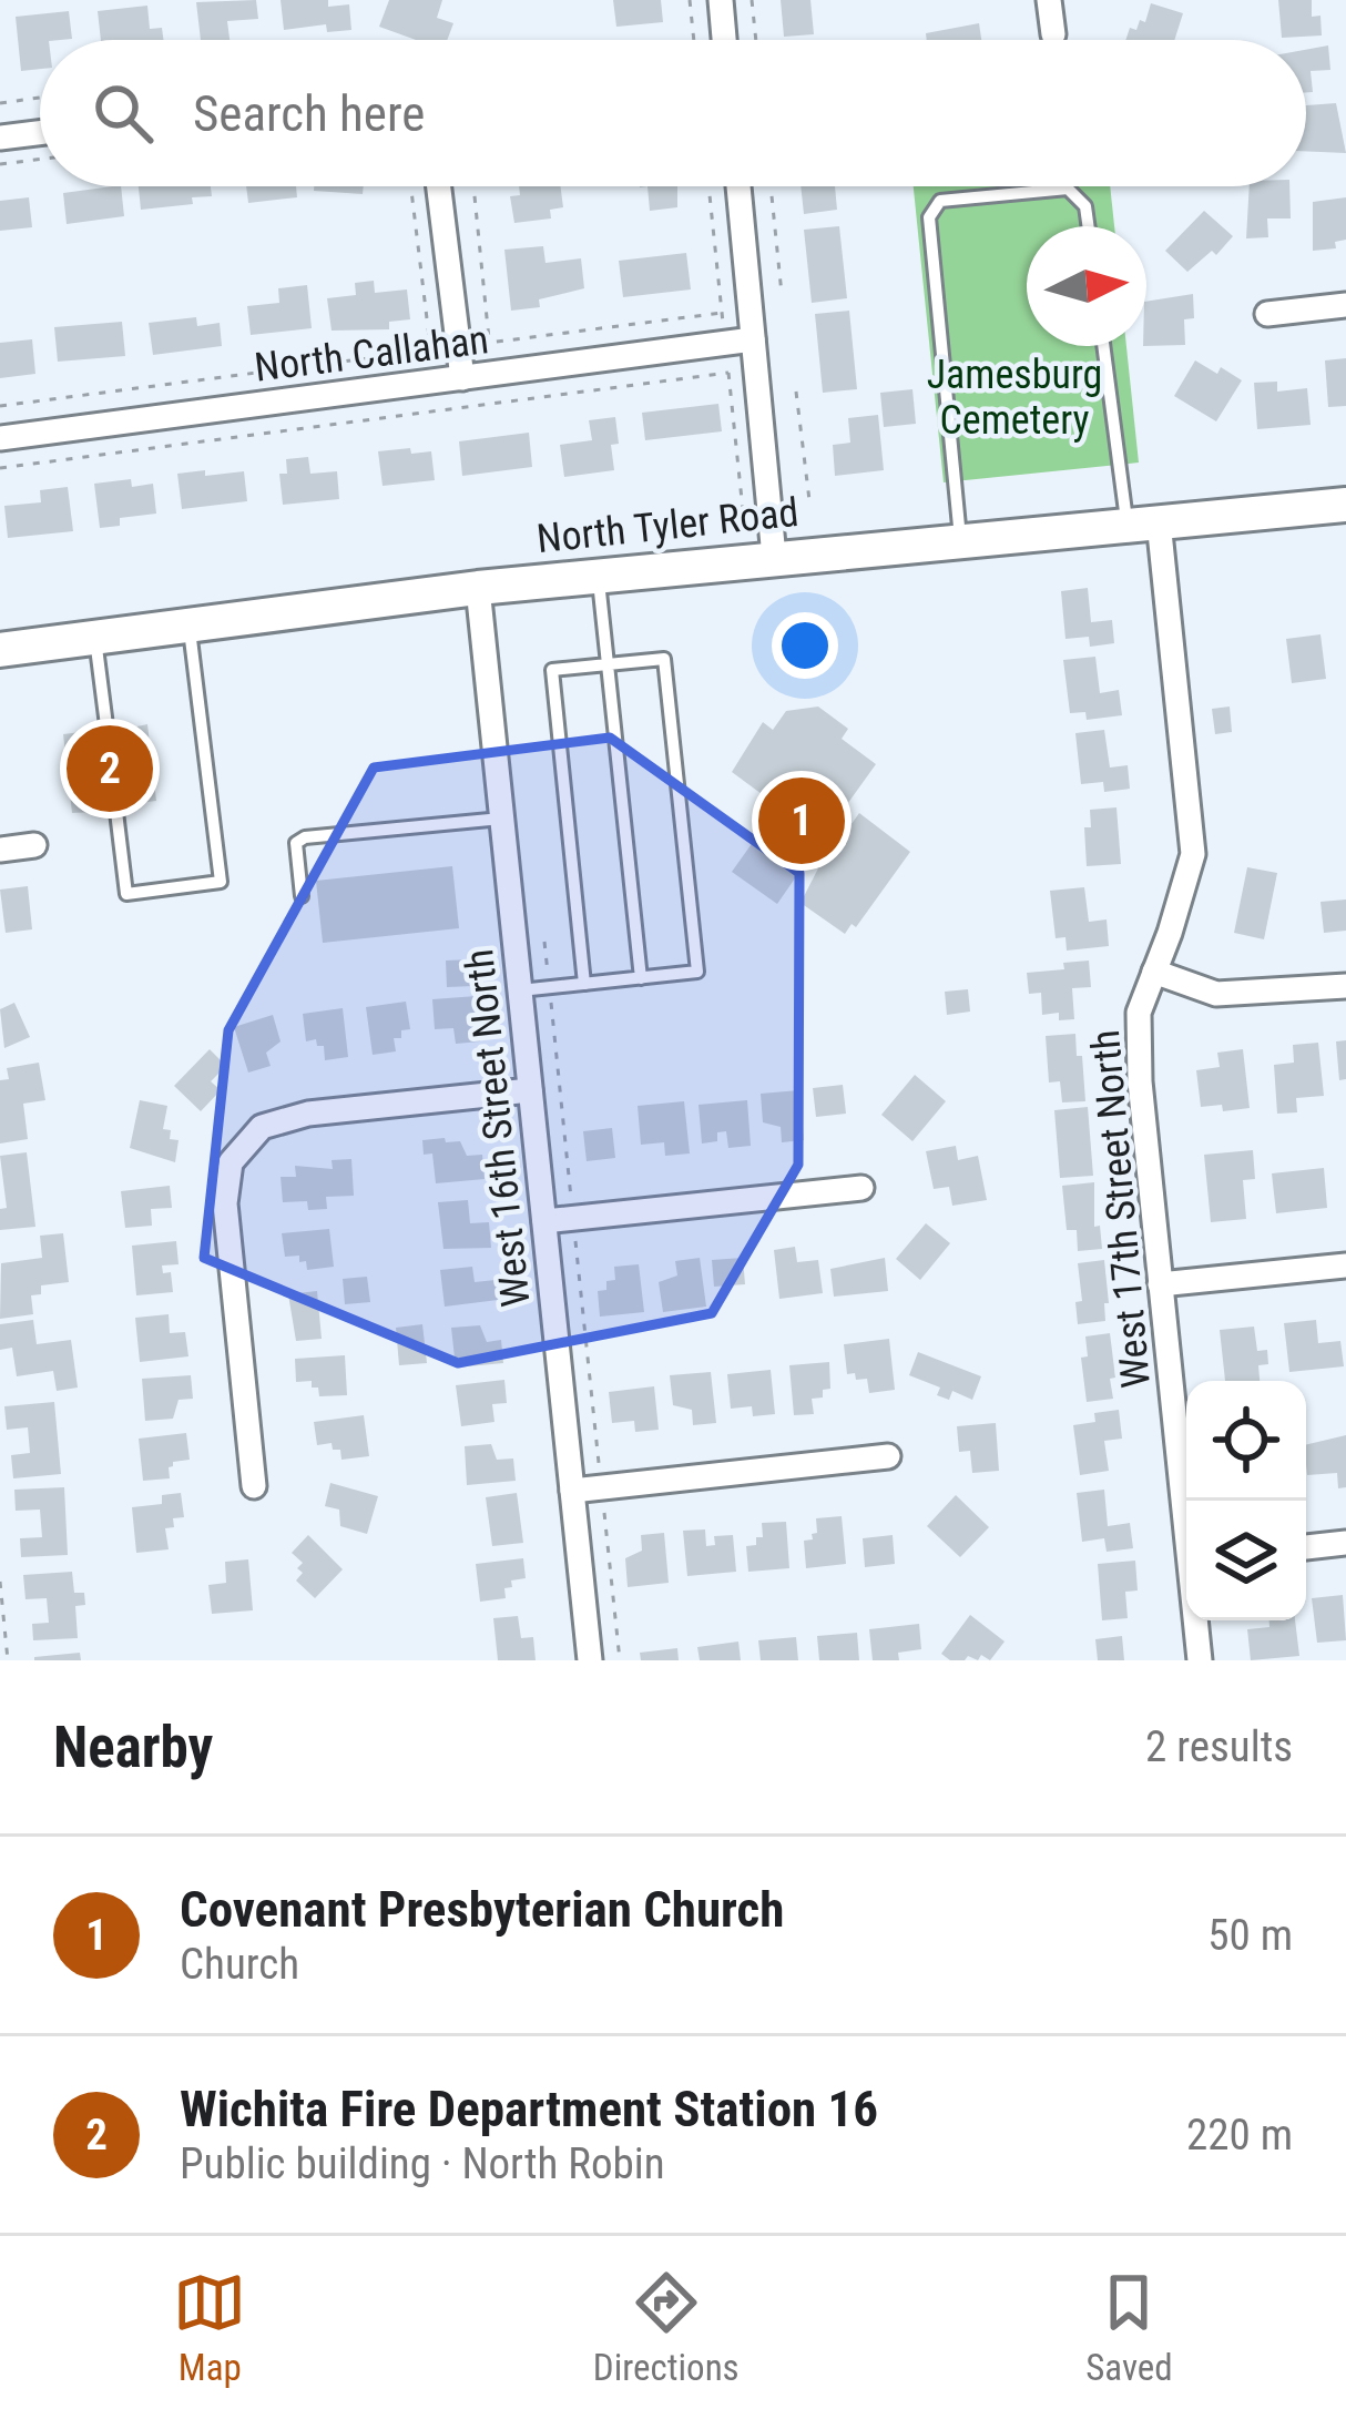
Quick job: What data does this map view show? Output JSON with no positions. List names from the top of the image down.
{
  "streets": {
    "main road": ["North Tyler Road"],
    "street": ["North Callahan", "West 16th Street North", "West 17th Street North"]
  },
  "crossings": [
    ["North Tyler Road", "West 16th Street North"],
    ["North Tyler Road", "West 17th Street North"]
  ],
  "parks": ["Jamesburg Cemetery"],
  "north": "right",
  "page": {
    "search": "Search here",
    "pins": ["2", "1"],
    "heading": ["Nearby", "2 results"],
    "list": [
      {
        "mark": "1",
        "name": "Covenant Presbyterian Church",
        "note": "Church",
        "value": "50 m"
      },
      {
        "mark": "2",
        "name": "Wichita Fire Department Station 16",
        "note": "Public building · North Robin",
        "value": "220 m"
      }
    ],
    "nav": ["Map", "Directions", "Saved"]
  }
}
